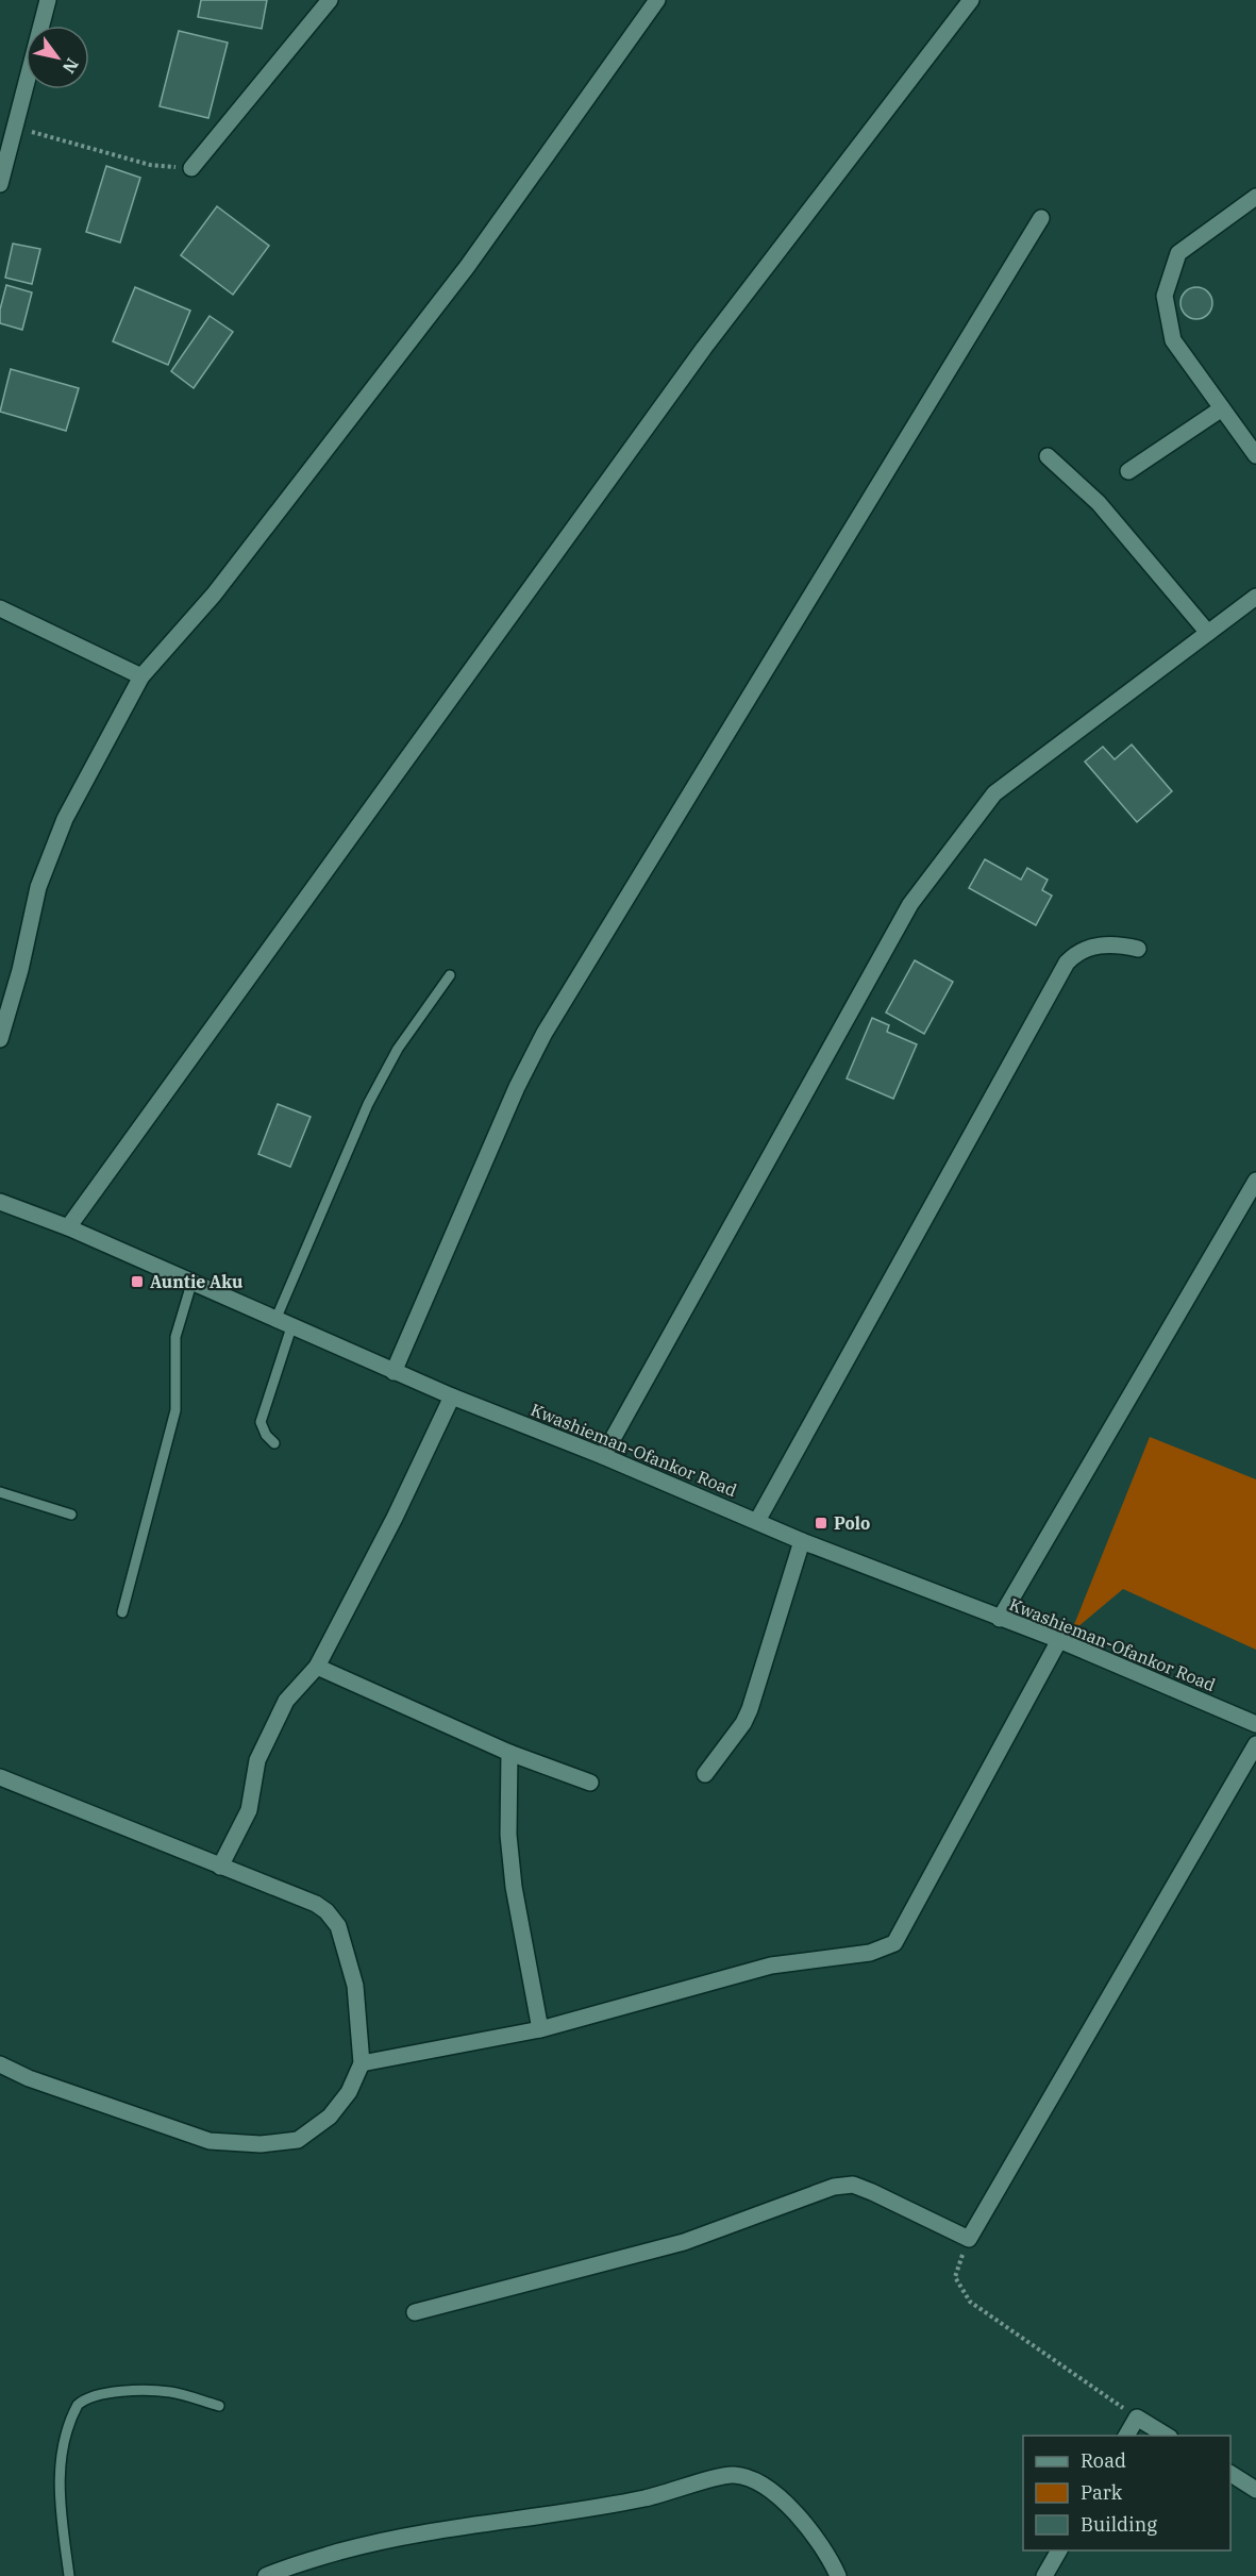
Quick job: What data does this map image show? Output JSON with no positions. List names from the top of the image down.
{
  "streets": {
    "street": ["Kwashieman-Ofankor Road"]
  },
  "places": {
    "transit": ["Auntie Aku", "Polo"]
  },
  "legend": ["Road", "Park", "Building"],
  "north": "bottom right"
}
